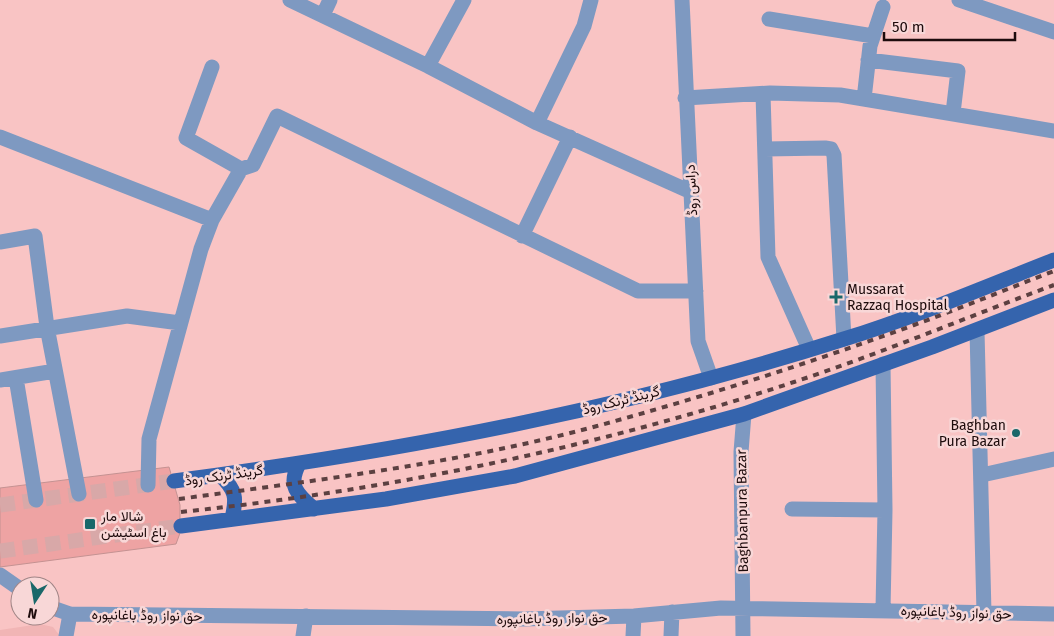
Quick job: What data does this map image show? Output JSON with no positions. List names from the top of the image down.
{
  "streets": {
    "main road": ["گرینڈ ٹرنک روڈ"],
    "street": ["دراس روڈ", "Baghbanpura Bazar", "حق نواز روڈ باغانپورہ"]
  },
  "crossings": [
    ["دراس روڈ", "گرینڈ ٹرنک روڈ"],
    ["Baghbanpura Bazar", "حق نواز روڈ باغانپورہ"]
  ],
  "places": {
    "health": ["Mussarat Razzaq Hospital"],
    "other": ["Baghban Pura Bazar"],
    "transit": ["شالا مار باغ اسٹیشن"]
  },
  "scale_bar": "50 m",
  "north": "bottom"
}
